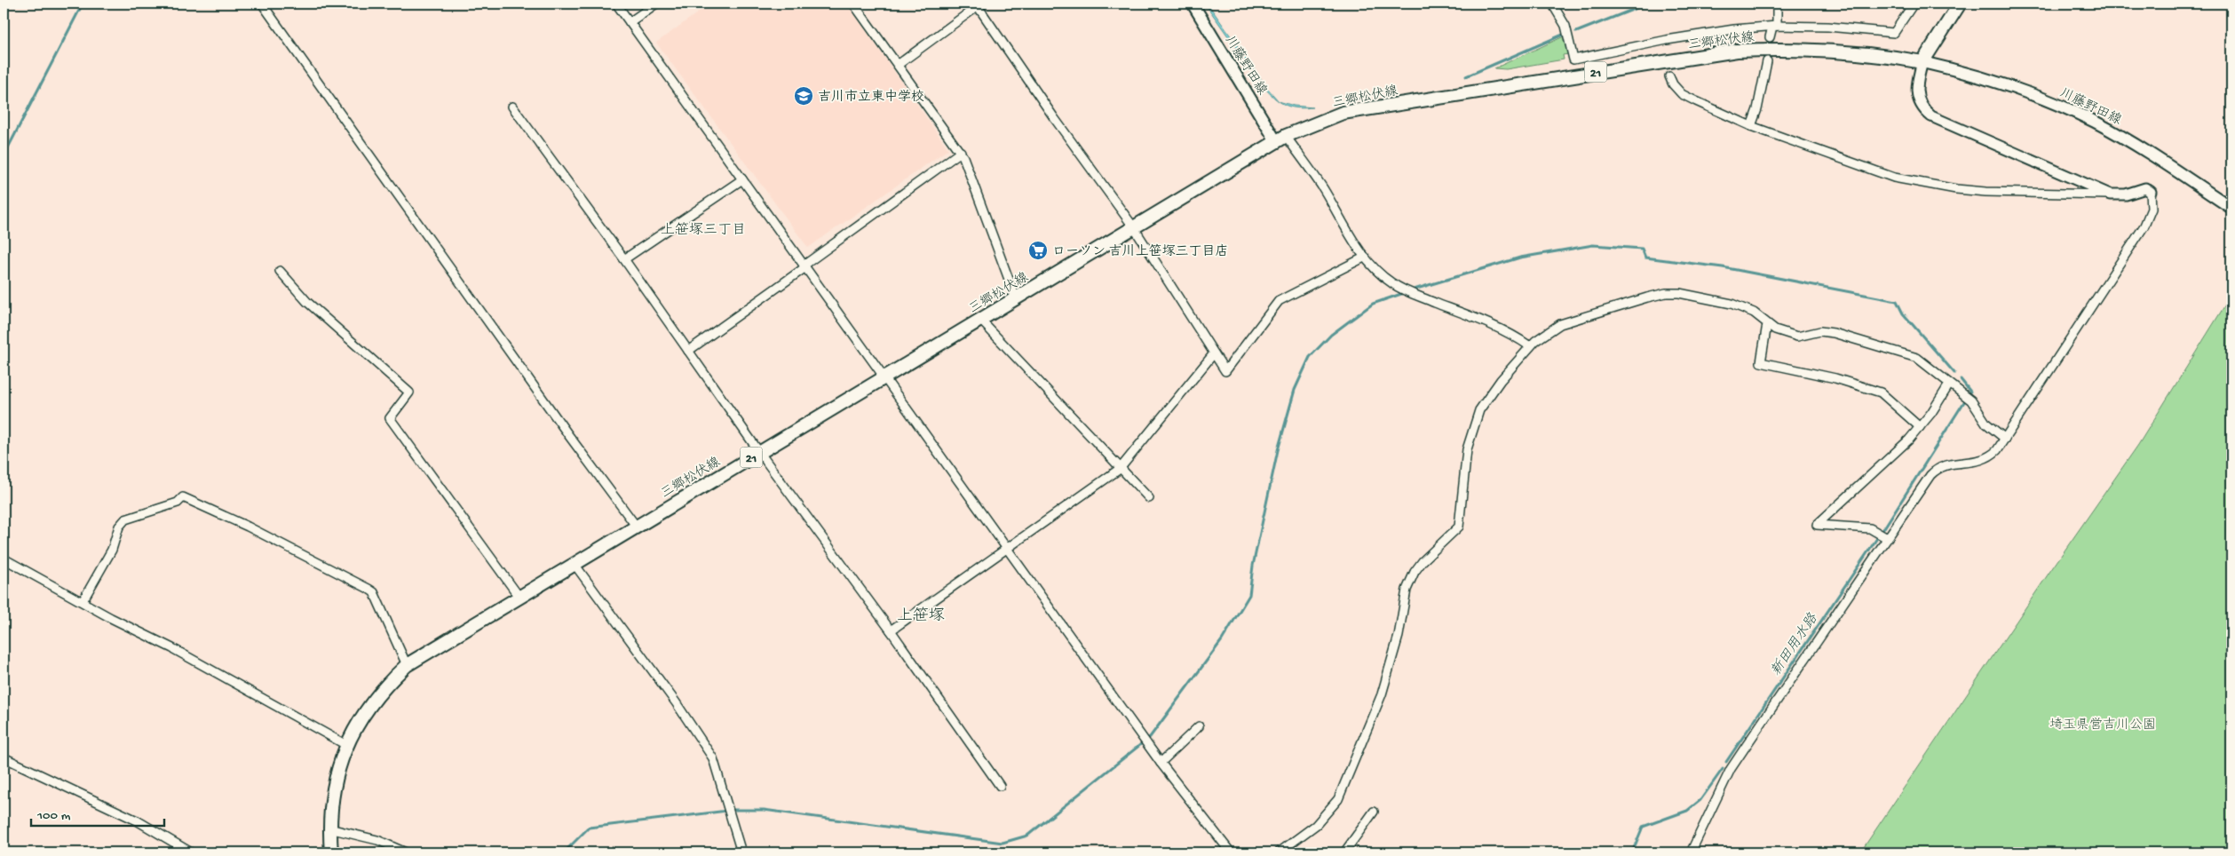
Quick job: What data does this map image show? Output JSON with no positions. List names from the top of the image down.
{
  "streets": {
    "main road": ["三郷松伏線", "川藤野田線", "21"]
  },
  "crossings": [
    ["三郷松伏線", "川藤野田線"]
  ],
  "districts": ["上笹塚三丁目", "上笹塚"],
  "water": ["新田用水路"],
  "parks": ["埼玉県営吉川公園"],
  "places": {
    "school or university": ["吉川市立東中学校"],
    "supermarket": ["ローソン 吉川上笹塚三丁目店"]
  },
  "scale_bar": "100 m"
}
